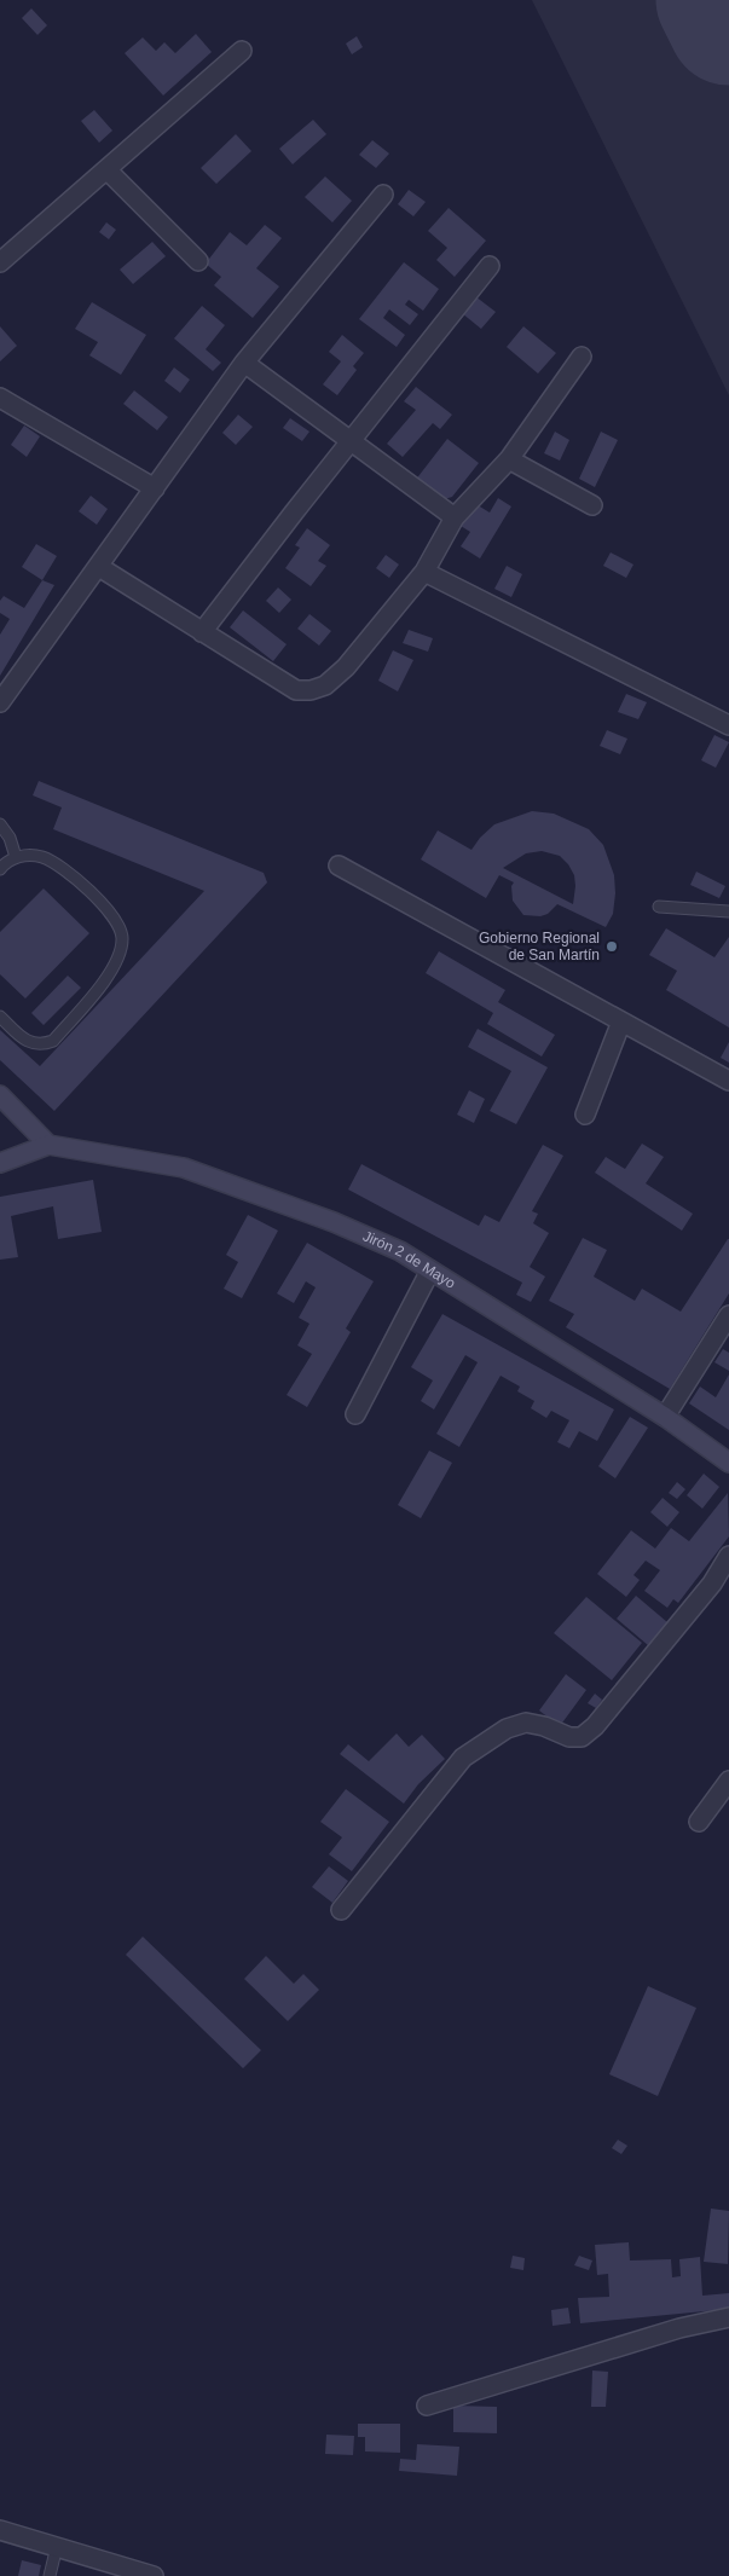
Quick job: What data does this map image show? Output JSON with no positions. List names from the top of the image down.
{
  "streets": {
    "main road": ["Jirón 2 de Mayo"]
  },
  "places": ["Gobierno Regional de San Martín"]
}
